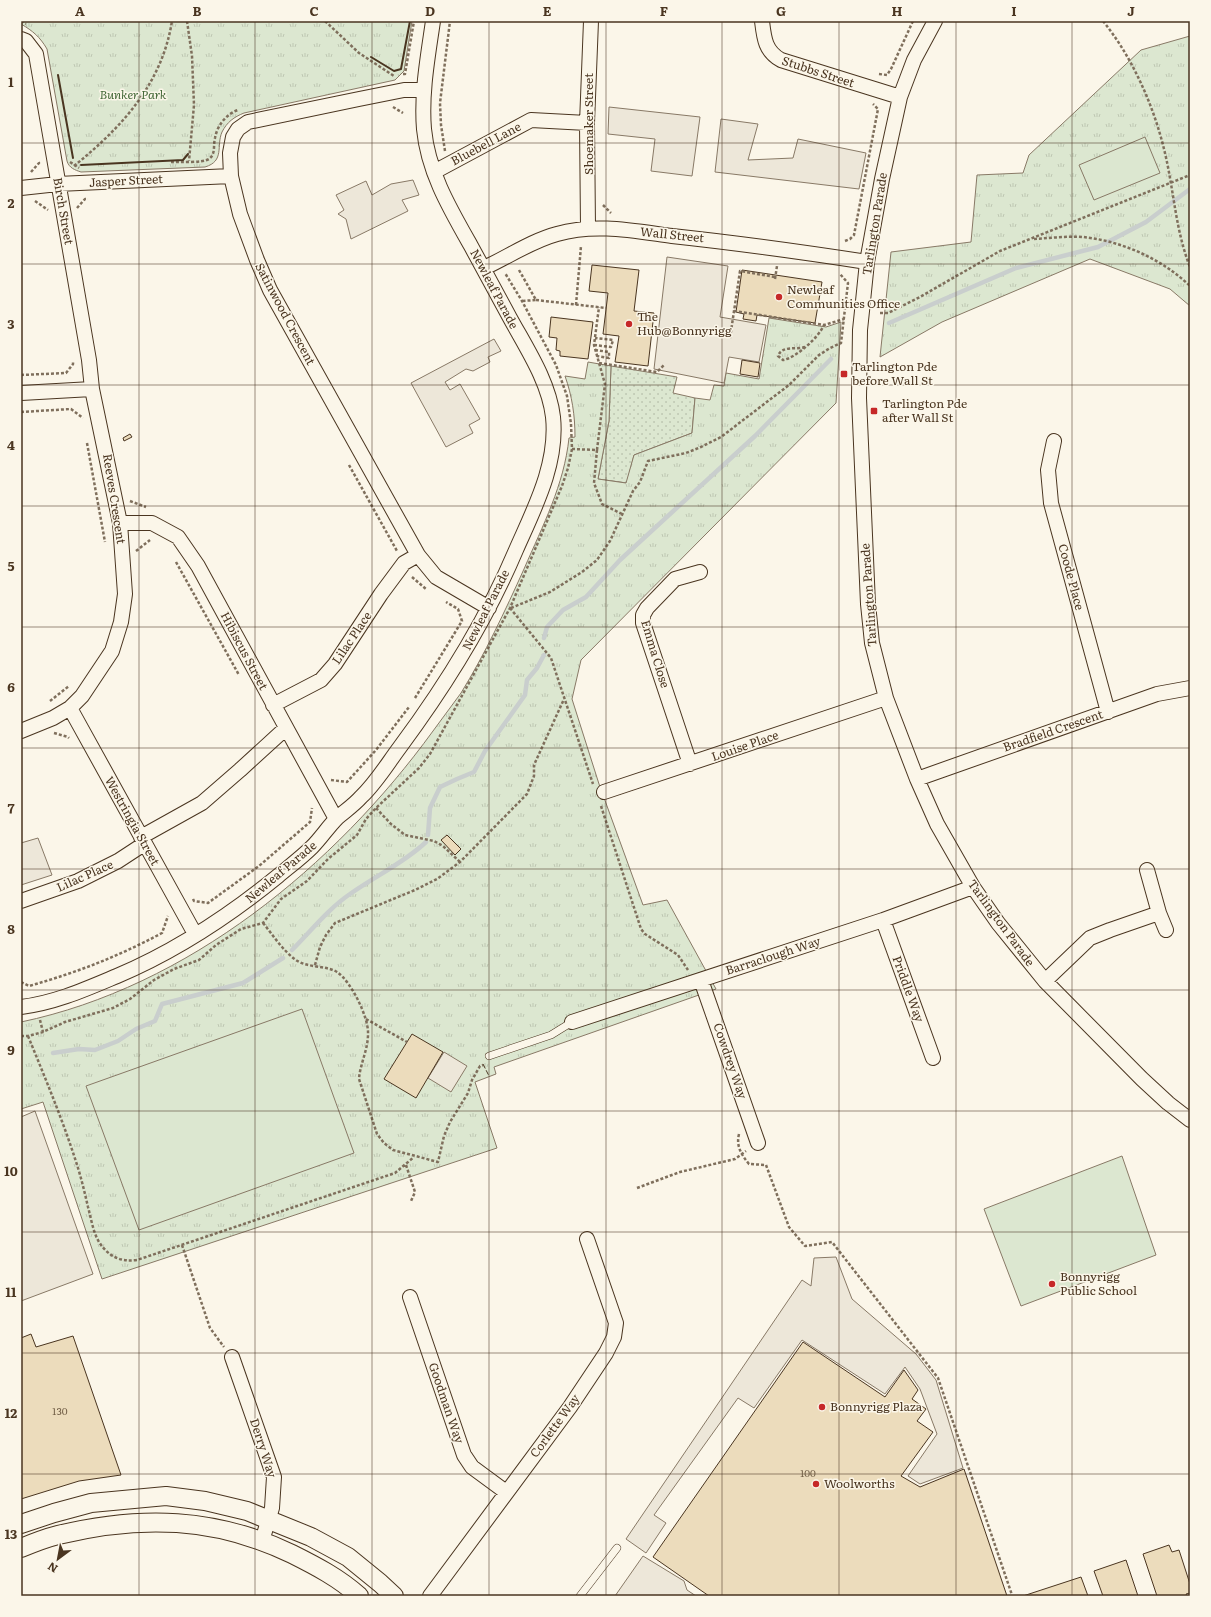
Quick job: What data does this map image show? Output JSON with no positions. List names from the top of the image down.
{
  "streets": {
    "street": [
      "Stubbs Street",
      "Shoemaker Street",
      "Bluebell Lane",
      "Jasper Street",
      "Birch Street",
      "Tarlington Parade",
      "Wall Street",
      "Newleaf Parade",
      "Satinwood Crescent",
      "Reeves Crescent",
      "Coode Place",
      "Lilac Place",
      "Hibiscus Street",
      "Emma Close",
      "Bradfield Crescent",
      "Louise Place",
      "Westringia Street",
      "Barraclough Way",
      "Priddle Way",
      "Cowdrey Way",
      "Goodman Way",
      "Corlette Way",
      "Derry Way"
    ]
  },
  "crossings": [
    ["Stubbs Street", "Tarlington Parade"],
    ["Shoemaker Street", "Bluebell Lane"],
    ["Shoemaker Street", "Wall Street"],
    ["Bluebell Lane", "Newleaf Parade"],
    ["Jasper Street", "Birch Street"],
    ["Jasper Street", "Satinwood Crescent"],
    ["Birch Street", "Reeves Crescent"],
    ["Tarlington Parade", "Wall Street"],
    ["Tarlington Parade", "Bradfield Crescent"],
    ["Tarlington Parade", "Louise Place"],
    ["Tarlington Parade", "Barraclough Way"],
    ["Wall Street", "Newleaf Parade"],
    ["Newleaf Parade", "Satinwood Crescent"],
    ["Newleaf Parade", "Hibiscus Street"],
    ["Newleaf Parade", "Westringia Street"],
    ["Satinwood Crescent", "Lilac Place"],
    ["Reeves Crescent", "Hibiscus Street"],
    ["Reeves Crescent", "Westringia Street"],
    ["Coode Place", "Bradfield Crescent"],
    ["Lilac Place", "Hibiscus Street"],
    ["Lilac Place", "Westringia Street"],
    ["Emma Close", "Louise Place"],
    ["Barraclough Way", "Priddle Way"],
    ["Barraclough Way", "Cowdrey Way"],
    ["Goodman Way", "Corlette Way"]
  ],
  "parks": ["Bunker Park"],
  "places": {
    "other": [
      "Newleaf Communities Office",
      "The Hub@Bonnyrigg",
      "Bonnyrigg Public School",
      "Bonnyrigg Plaza",
      "Woolworths"
    ],
    "transit": ["Tarlington Pde before Wall St", "Tarlington Pde after Wall St"]
  },
  "house_numbers": ["130", "100"],
  "north": "bottom left",
  "grid": {
    "columns": [
      "A",
      "B",
      "C",
      "D",
      "E",
      "F",
      "G",
      "H",
      "I",
      "J"
    ],
    "rows": [
      "1",
      "2",
      "3",
      "4",
      "5",
      "6",
      "7",
      "8",
      "9",
      "10",
      "11",
      "12",
      "13"
    ]
  }
}
